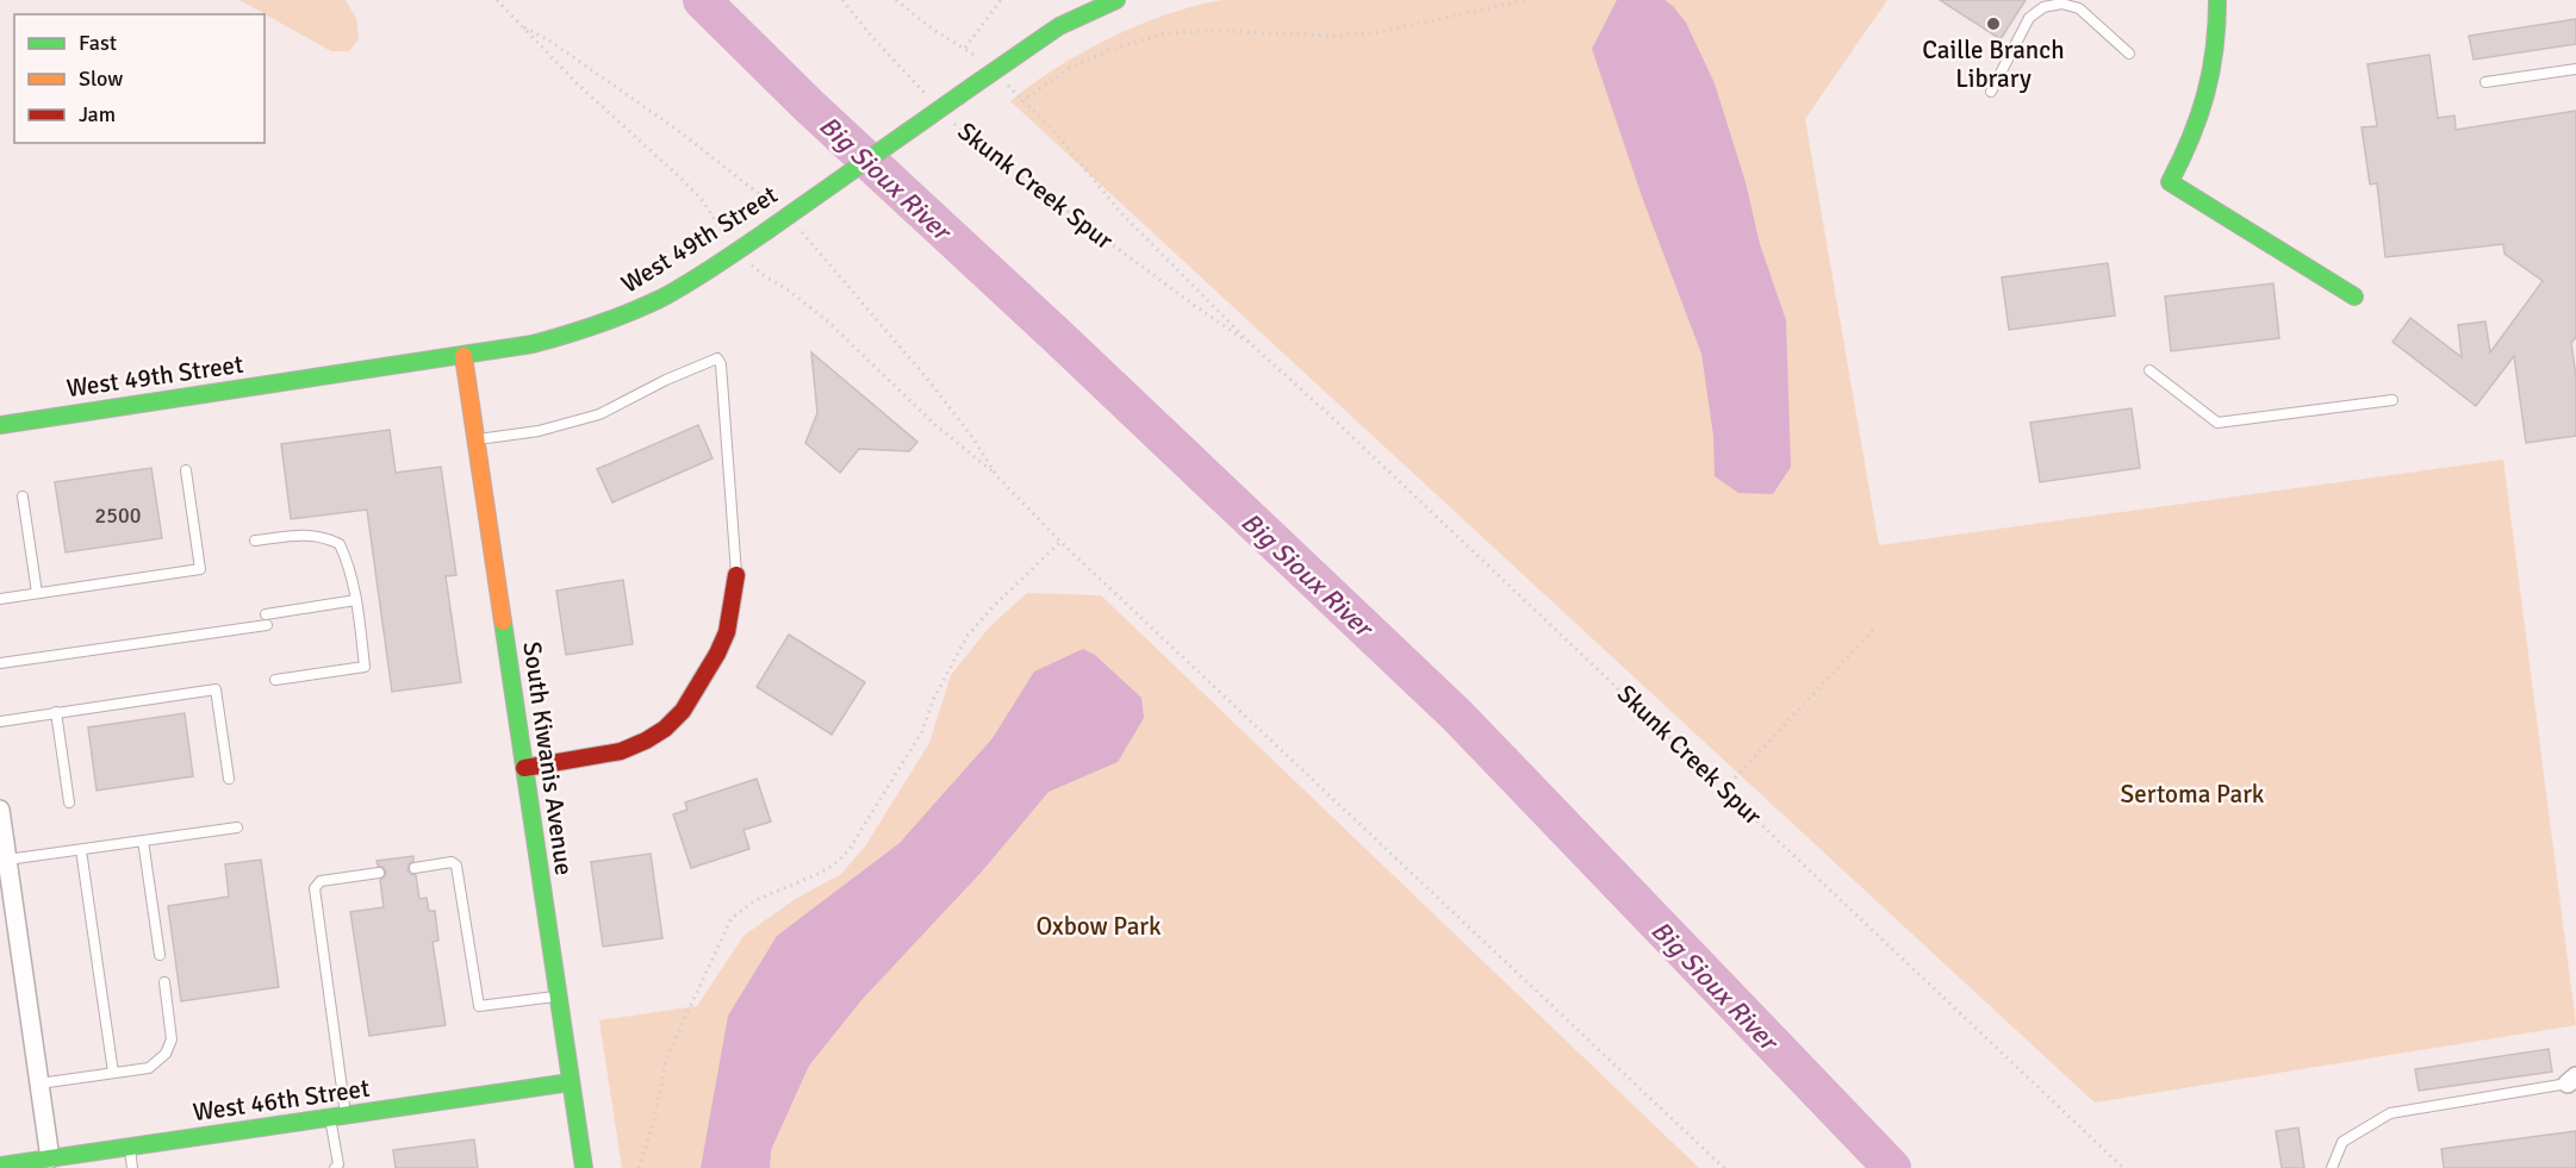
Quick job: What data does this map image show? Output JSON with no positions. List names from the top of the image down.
{
  "streets": {
    "street": ["West 49th Street", "South Kiwanis Avenue", "West 46th Street"],
    "path": ["Skunk Creek Spur"]
  },
  "crossings": [
    ["Skunk Creek Spur", "West 49th Street"],
    ["West 49th Street", "South Kiwanis Avenue"],
    ["South Kiwanis Avenue", "West 46th Street"]
  ],
  "water": ["Big Sioux River"],
  "parks": ["Sertoma Park", "Oxbow Park"],
  "places": ["Caille Branch Library"],
  "house_numbers": ["2500"],
  "legend": ["Fast", "Slow", "Jam"]
}
